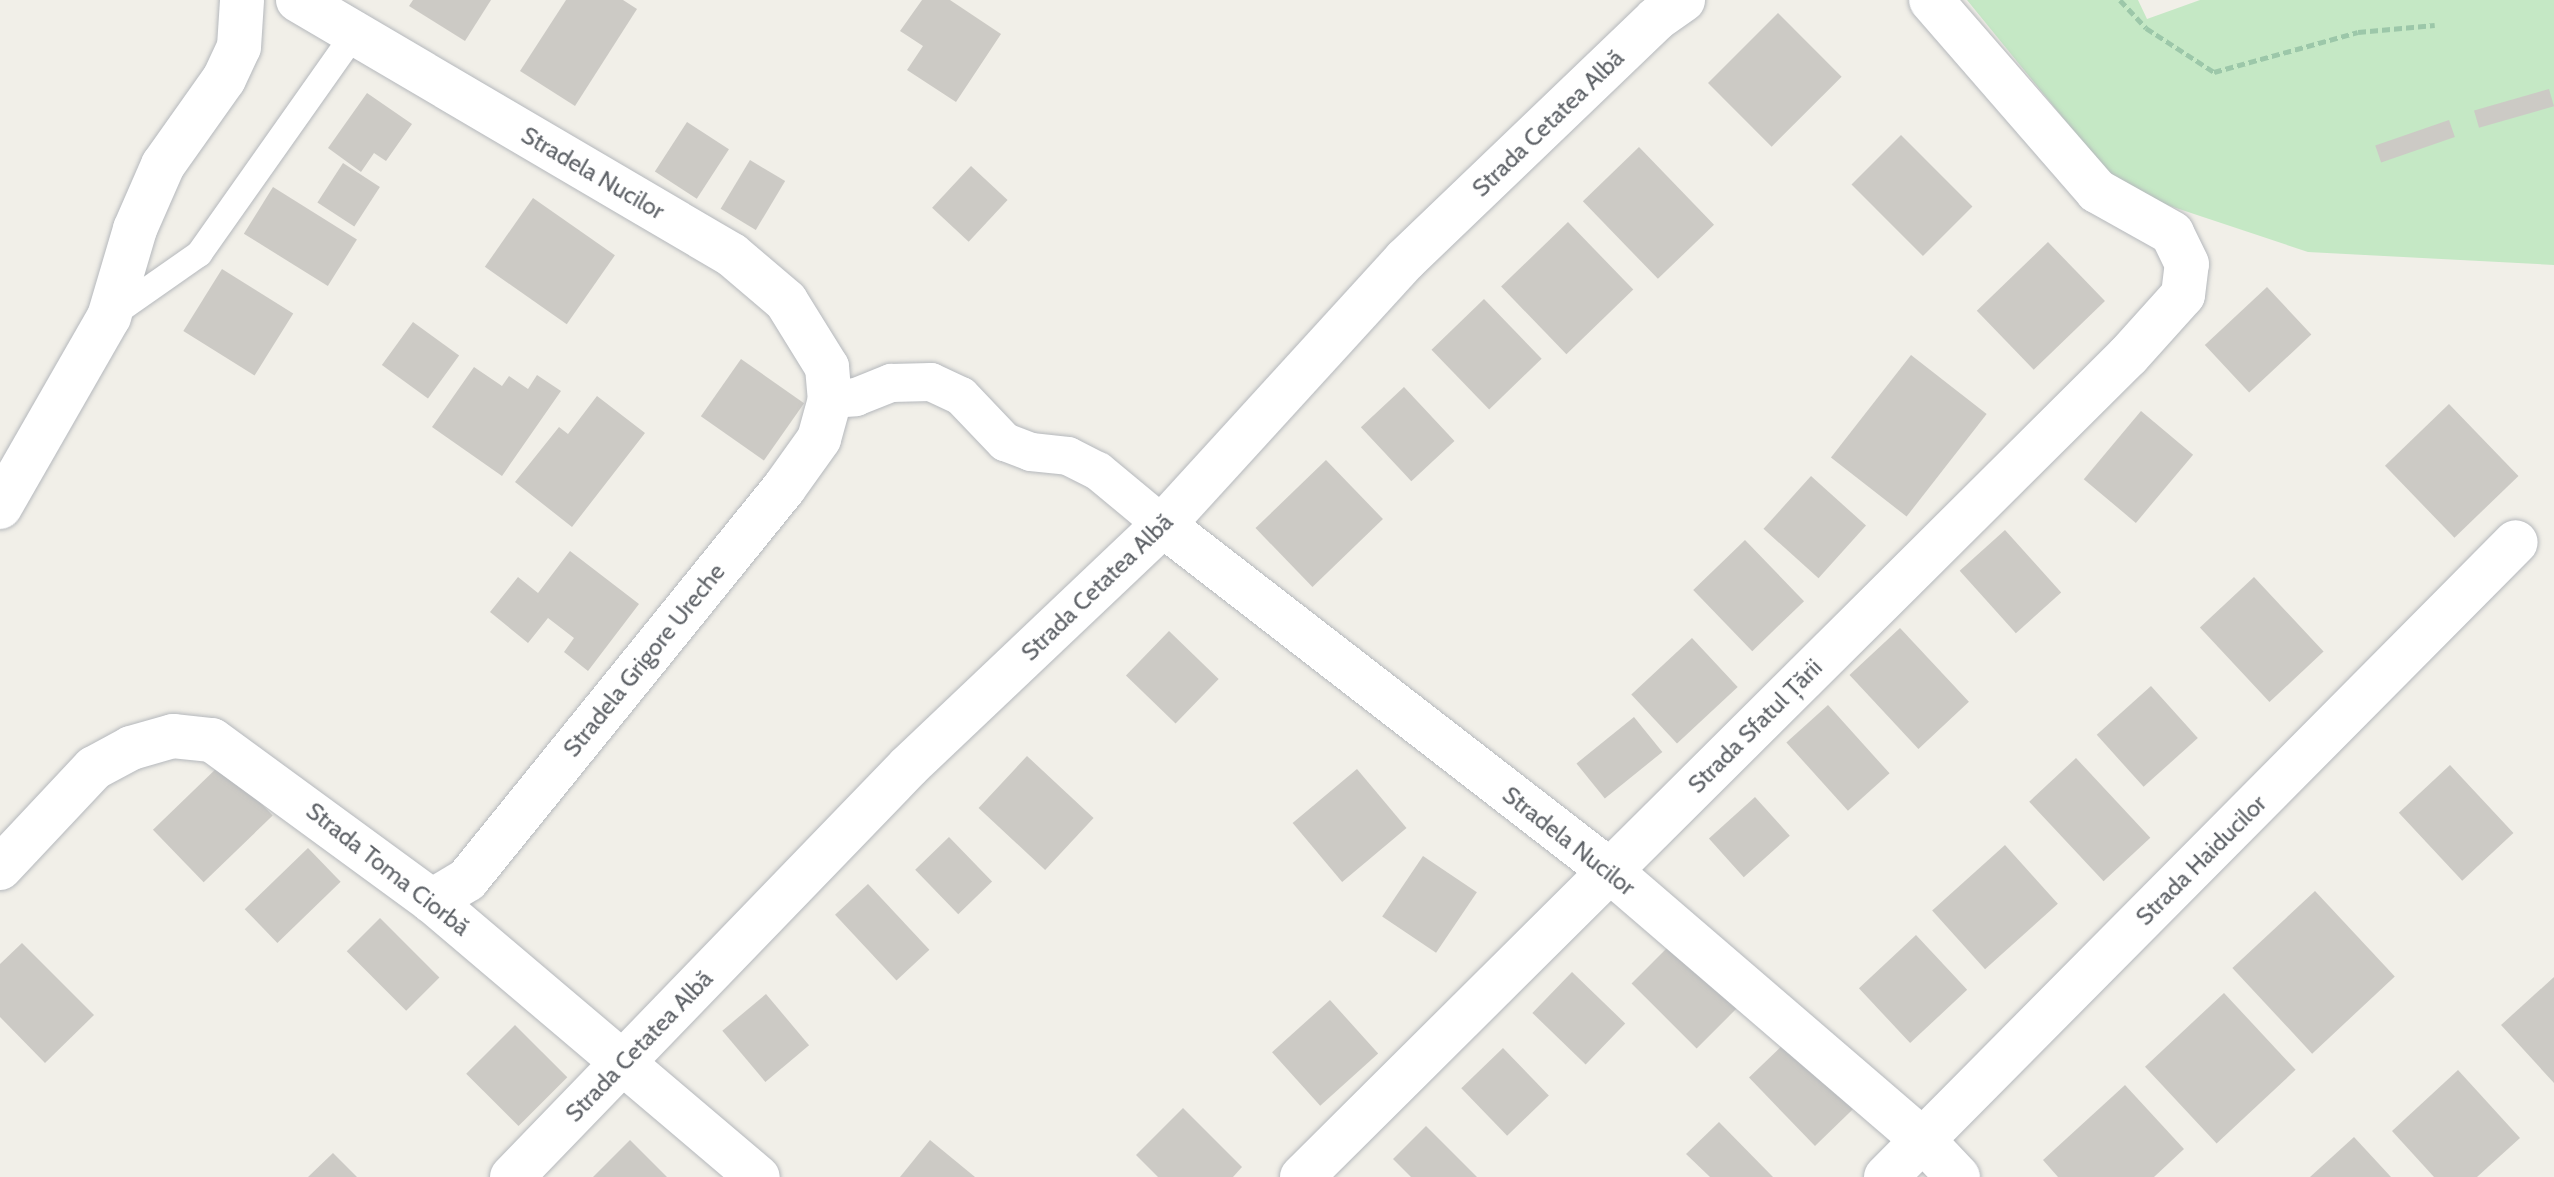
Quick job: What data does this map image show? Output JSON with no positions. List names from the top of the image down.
{
  "streets": {
    "street": [
      "Strada Cetatea Albă",
      "Stradela Nucilor",
      "Stradela Grigore Ureche",
      "Strada Sfatul Țării",
      "Strada Haiducilor",
      "Strada Toma Ciorbă"
    ]
  },
  "crossings": [
    ["Strada Cetatea Albă", "Stradela Nucilor"],
    ["Strada Cetatea Albă", "Strada Toma Ciorbă"],
    ["Stradela Nucilor", "Stradela Grigore Ureche"],
    ["Stradela Nucilor", "Strada Sfatul Țării"],
    ["Stradela Nucilor", "Strada Haiducilor"],
    ["Stradela Grigore Ureche", "Strada Toma Ciorbă"]
  ]
}
